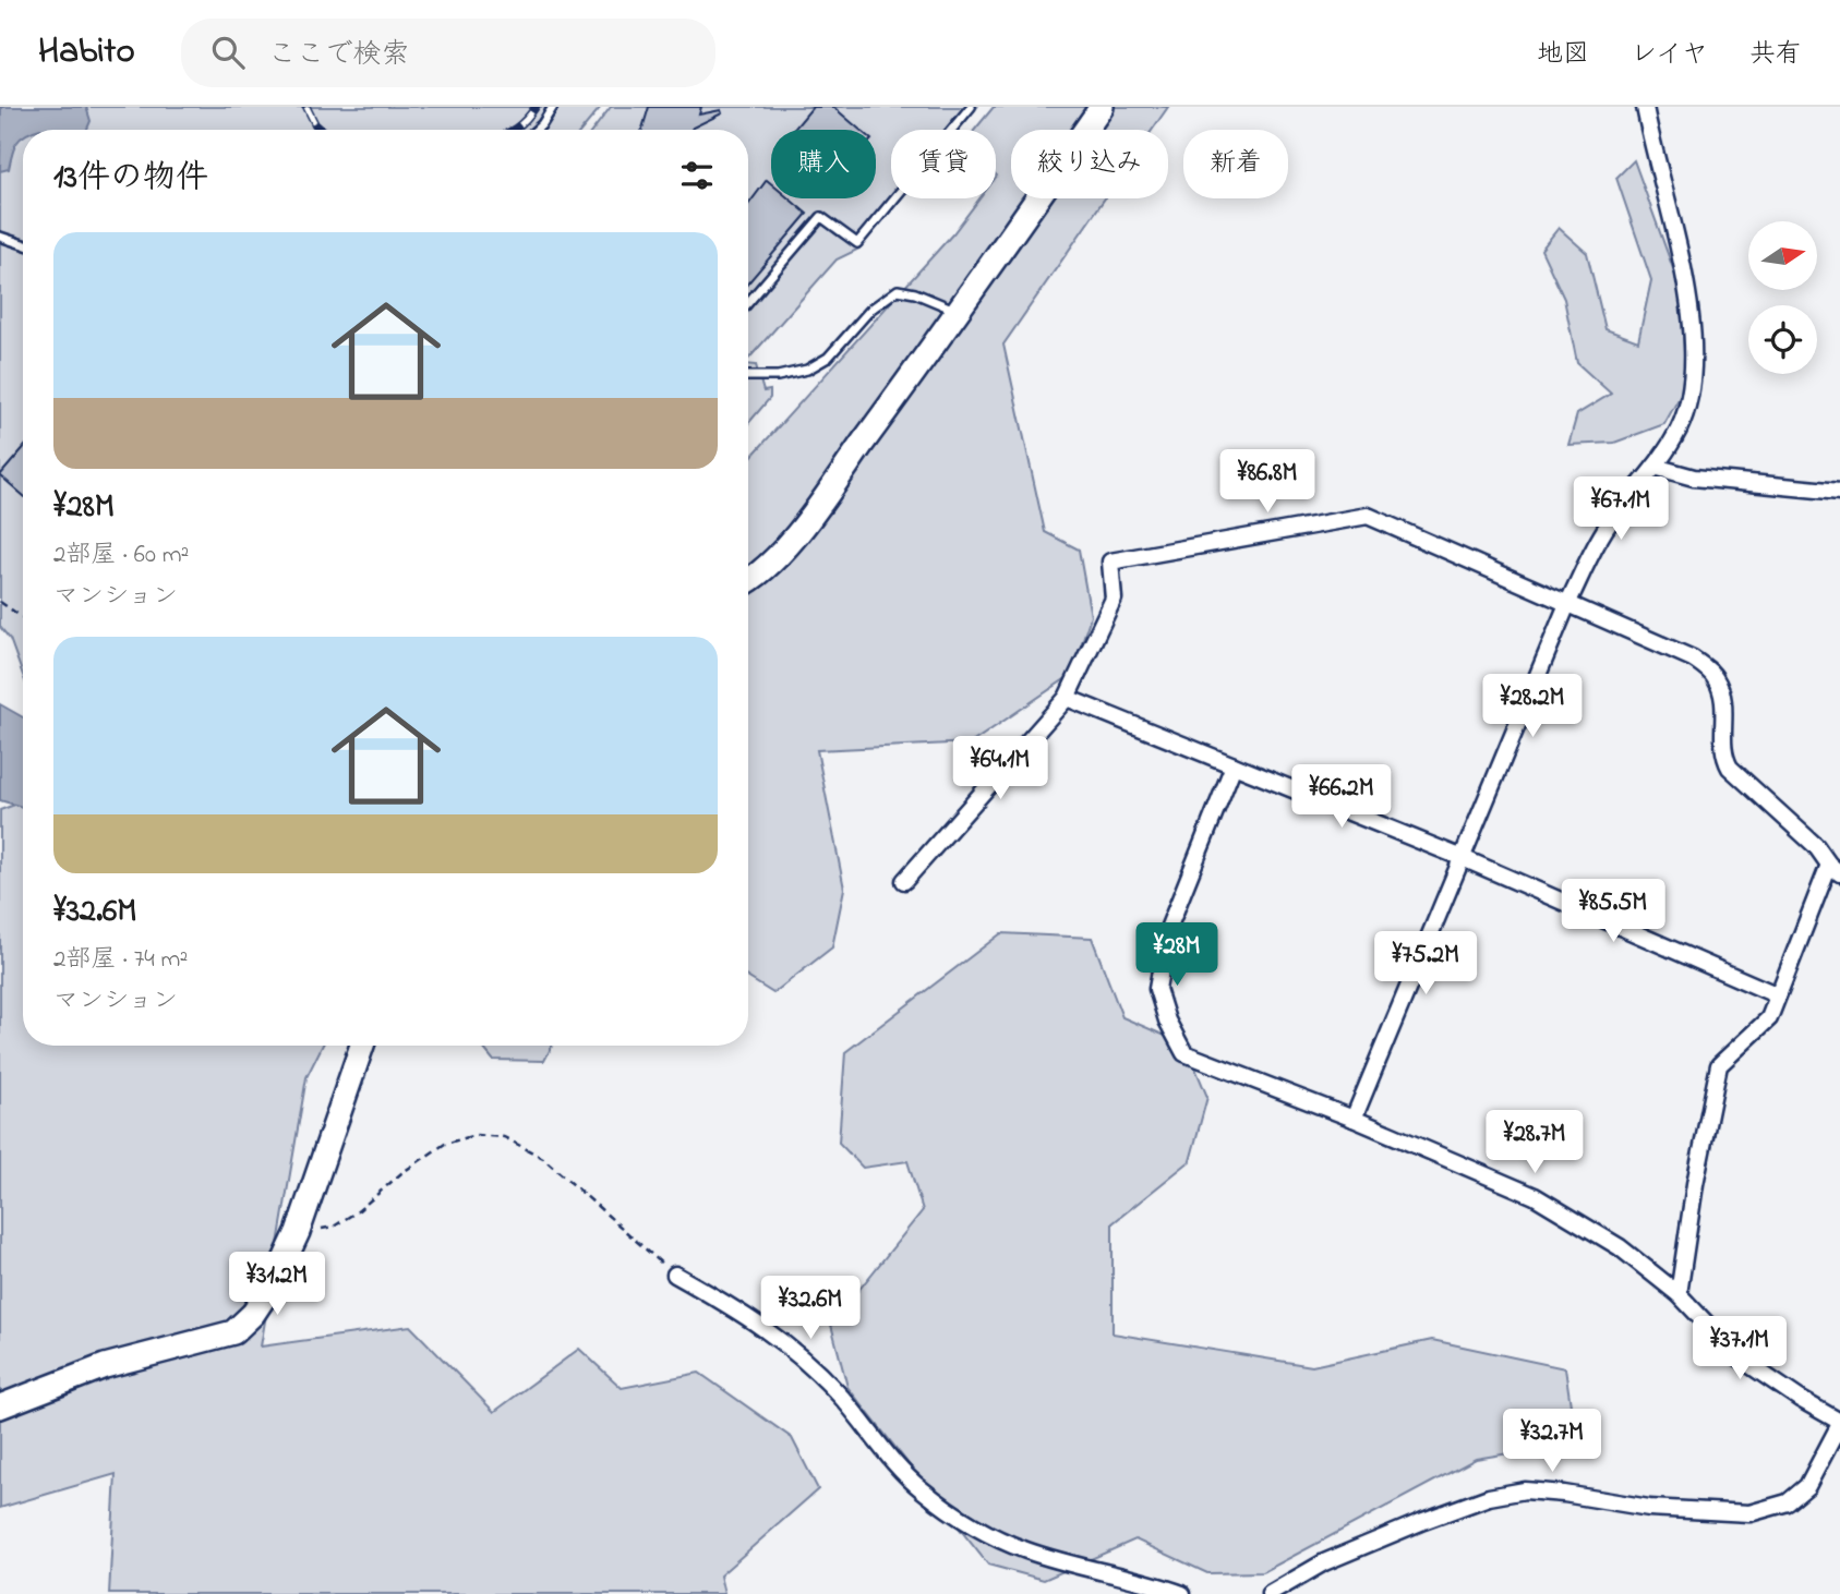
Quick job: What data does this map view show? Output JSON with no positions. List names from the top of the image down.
{
  "north": "right",
  "page": {
    "header": "Habito",
    "search": "ここで検索",
    "nav": ["地図", "レイヤ", "共有"],
    "chip": [
      "購入",
      "賃貸",
      "絞り込み",
      "新着"
    ],
    "heading": "13件の物件",
    "list": [
      {
        "name": "¥28M",
        "note": "2部屋 · 60 m² · マンション"
      },
      {
        "name": "¥32.6M",
        "note": "2部屋 · 74 m² · マンション"
      }
    ],
    "price": [
      "¥86.8M",
      "¥67.1M",
      "¥28.2M",
      "¥64.1M",
      "¥66.2M",
      "¥85.5M",
      "¥28M",
      "¥75.2M",
      "¥28.7M",
      "¥31.2M",
      "¥32.6M",
      "¥37.1M",
      "¥32.7M"
    ]
  }
}
